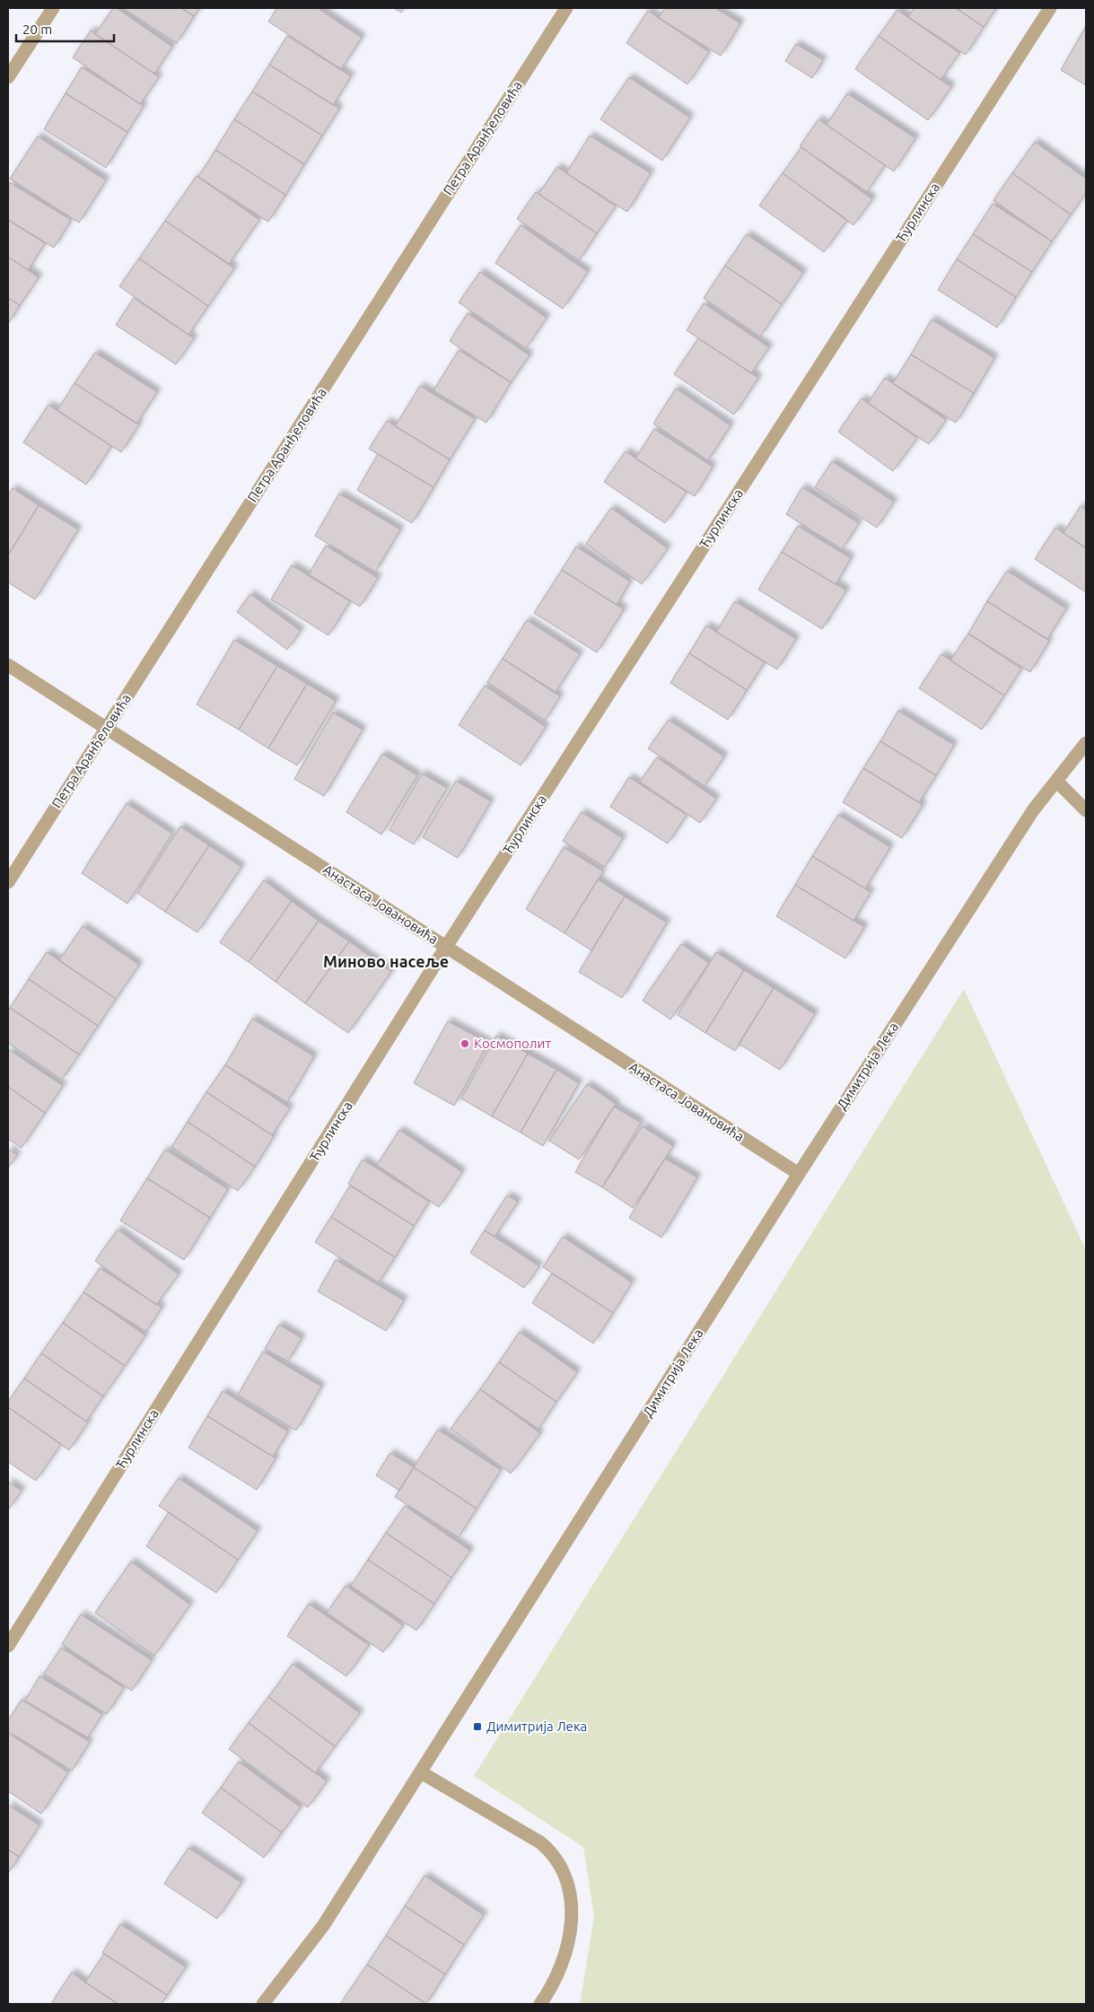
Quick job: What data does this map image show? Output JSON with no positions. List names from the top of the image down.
{
  "streets": {
    "street": [
      "Петра Аранђеловића",
      "Ћурлинска",
      "Анастаса Јовановића",
      "Димитрија Лека"
    ]
  },
  "crossings": [
    ["Петра Аранђеловића", "Анастаса Јовановића"],
    ["Ћурлинска", "Анастаса Јовановића"],
    ["Анастаса Јовановића", "Димитрија Лека"]
  ],
  "districts": ["Миново насеље"],
  "places": {
    "other": ["Космополит"],
    "transit": ["Димитрија Лека"]
  },
  "scale_bar": "20 m"
}
